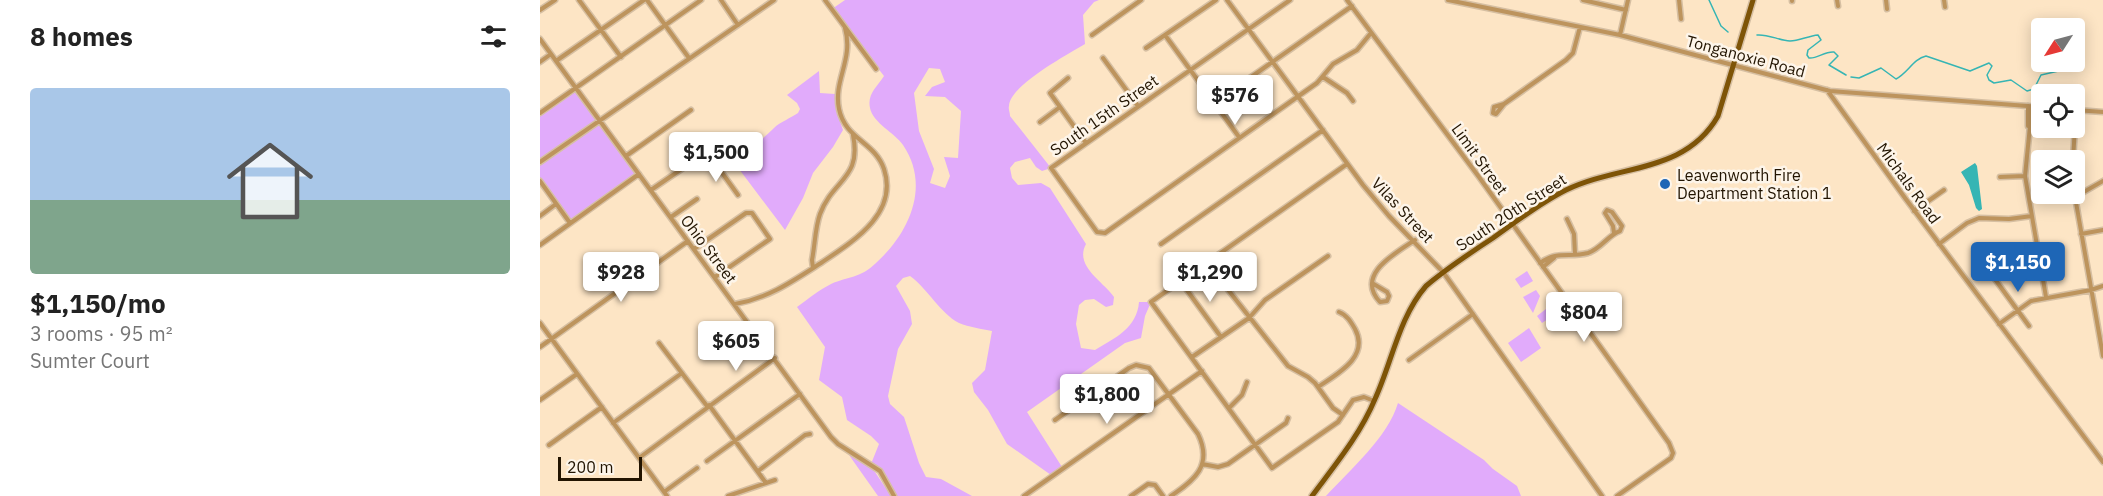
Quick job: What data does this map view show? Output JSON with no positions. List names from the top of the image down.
{
  "streets": {
    "main road": ["South 20th Street"],
    "street": [
      "Tonganoxie Road",
      "South 15th Street",
      "Limit Street",
      "Michals Road",
      "Vilas Street",
      "Ohio Street"
    ]
  },
  "crossings": [
    ["Tonganoxie Road", "Michals Road"],
    ["Tonganoxie Road", "South 20th Street"],
    ["South 15th Street", "Vilas Street"],
    ["Limit Street", "South 20th Street"],
    ["Vilas Street", "South 20th Street"]
  ],
  "places": ["Leavenworth Fire Department Station 1"],
  "scale_bar": "200 m",
  "north": "bottom left",
  "page": {
    "heading": "8 homes",
    "list": [
      {
        "name": "$1,150/mo",
        "note": "3 rooms · 95 m² · Sumter Court"
      }
    ],
    "price": [
      "$576",
      "$1,500",
      "$1,150",
      "$928",
      "$1,290",
      "$804",
      "$605",
      "$1,800"
    ],
    "scale": "200 m"
  }
}
